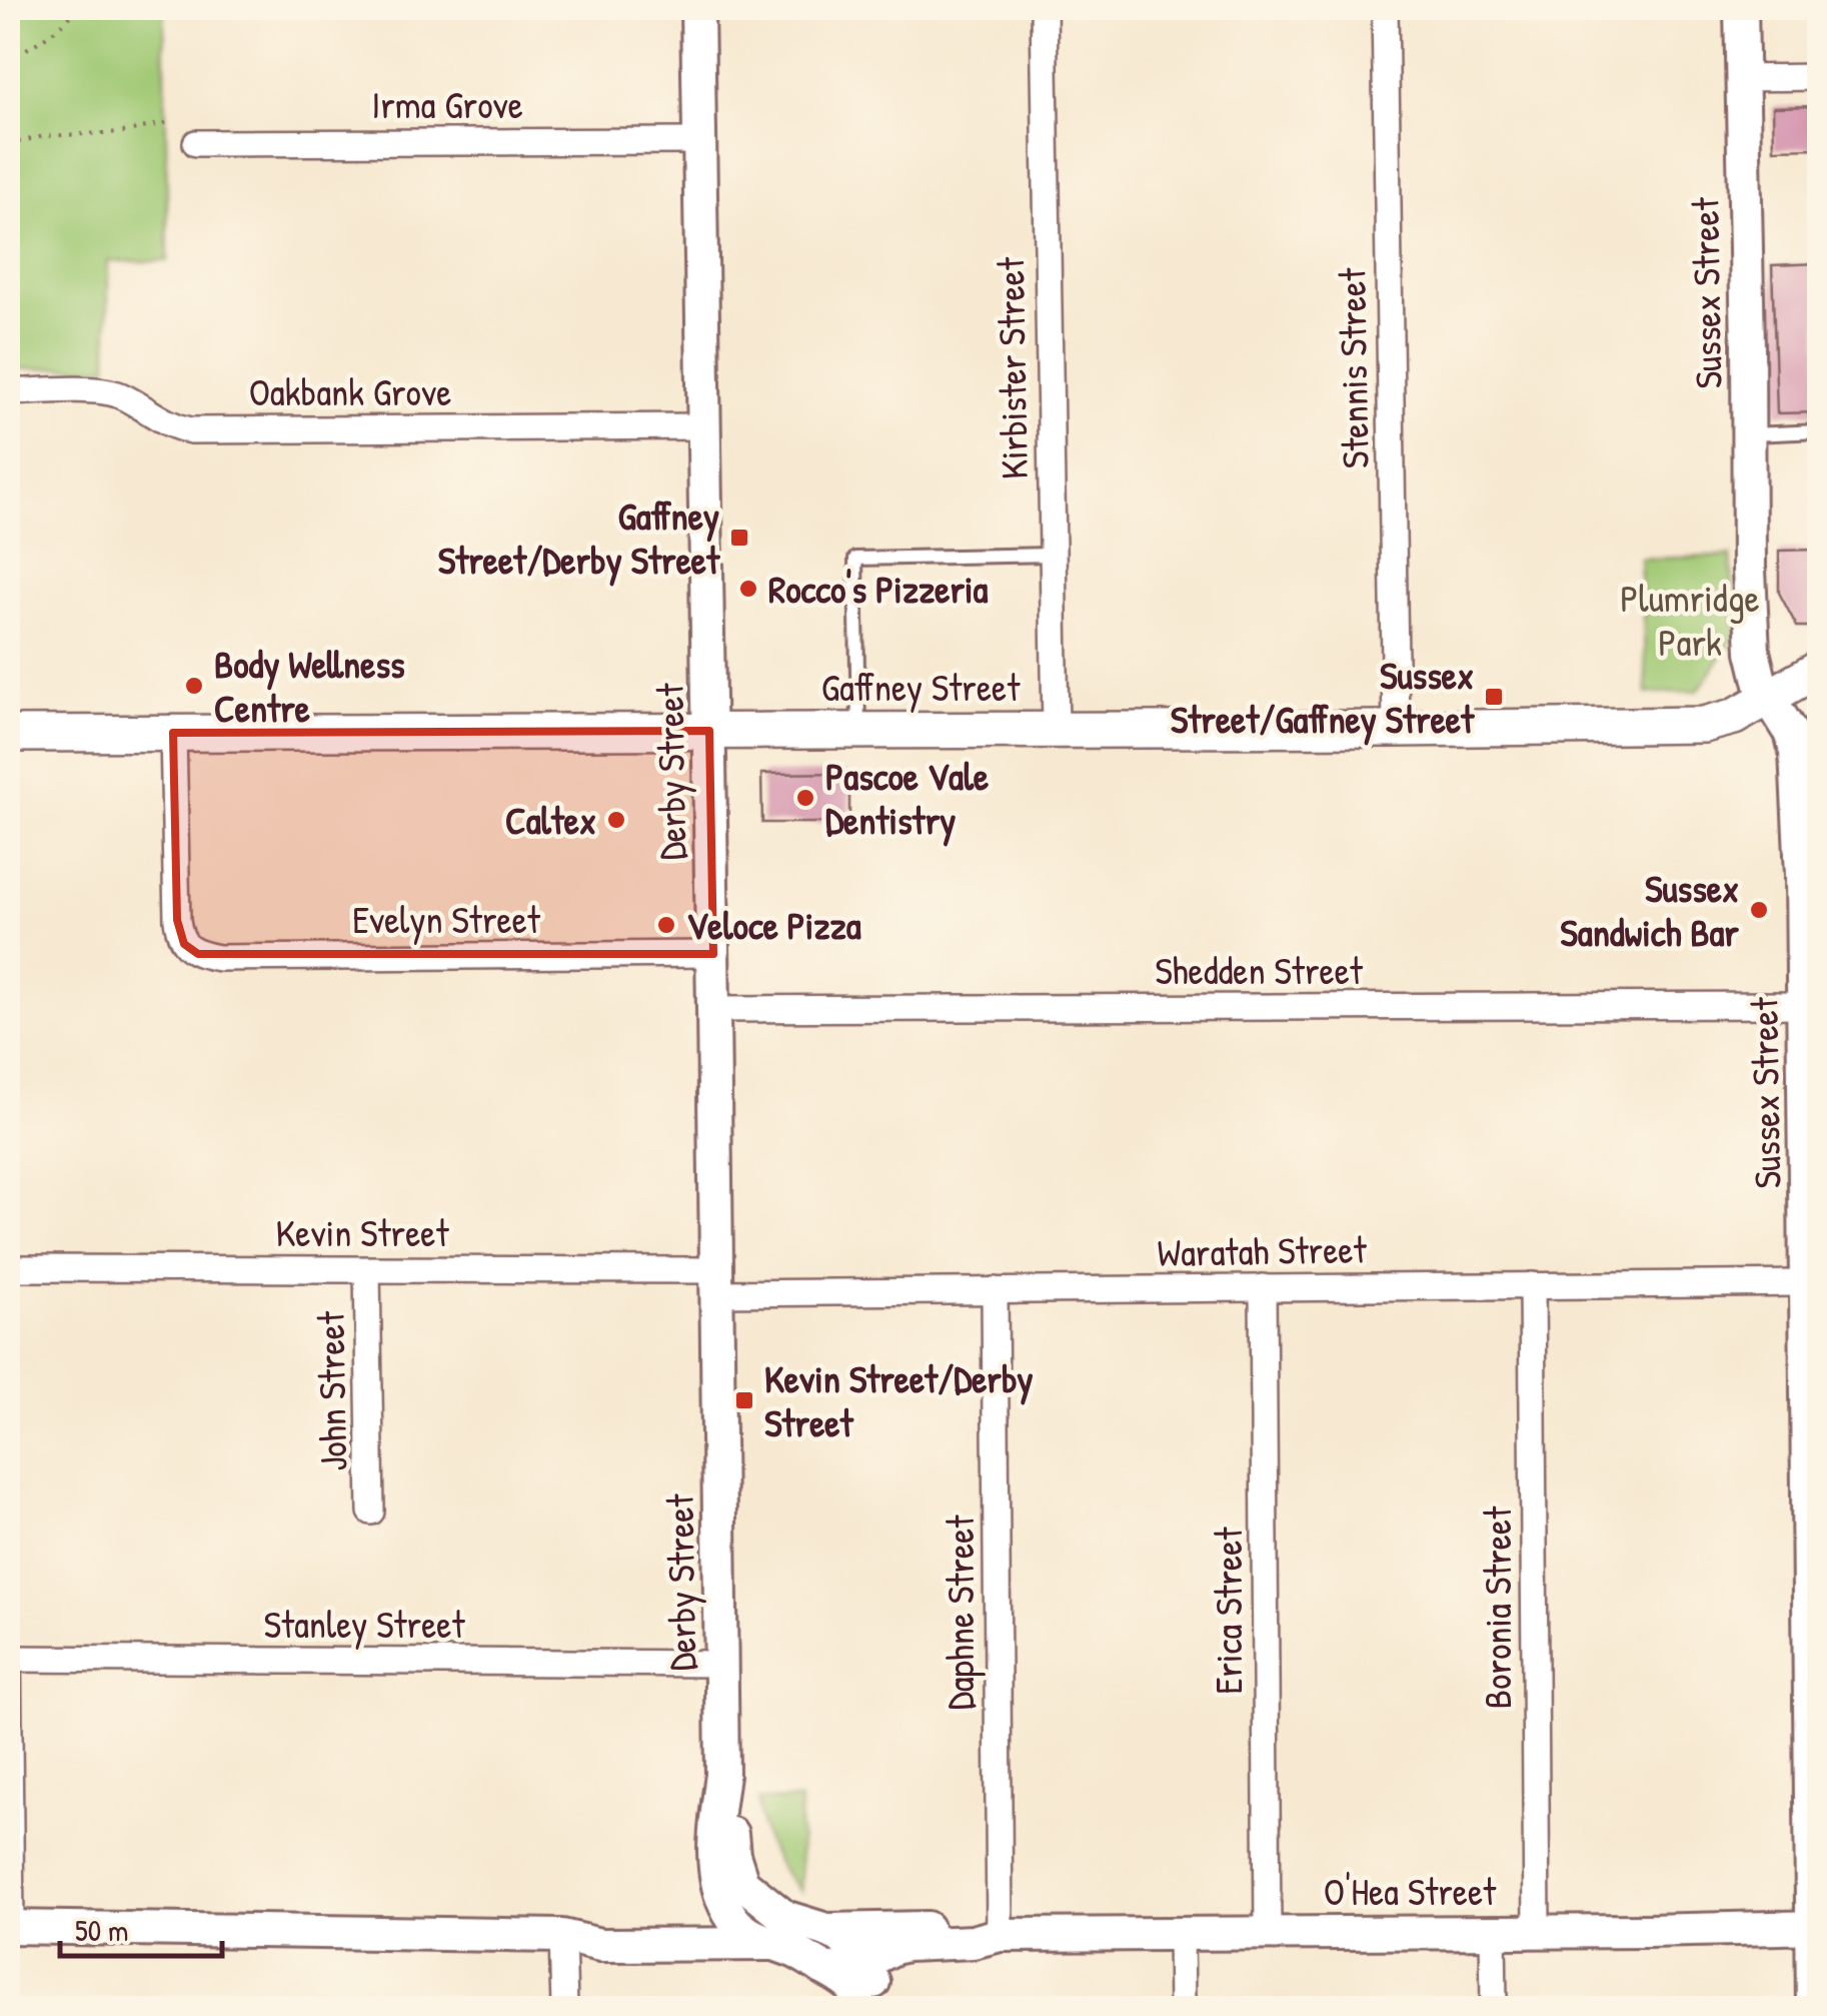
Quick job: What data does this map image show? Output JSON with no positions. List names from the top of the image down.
{
  "streets": {
    "main road": ["Gaffney Street"],
    "street": [
      "Irma Grove",
      "Sussex Street",
      "Kirbister Street",
      "Stennis Street",
      "Oakbank Grove",
      "Derby Street",
      "Evelyn Street",
      "Shedden Street",
      "Kevin Street",
      "Waratah Street",
      "John Street",
      "Boronia Street",
      "Erica Street",
      "Daphne Street",
      "Stanley Street",
      "O'Hea Street"
    ]
  },
  "crossings": [
    ["Irma Grove", "Derby Street"],
    ["Sussex Street", "Gaffney Street"],
    ["Sussex Street", "Shedden Street"],
    ["Sussex Street", "Waratah Street"],
    ["Sussex Street", "O'Hea Street"],
    ["Kirbister Street", "Gaffney Street"],
    ["Stennis Street", "Gaffney Street"],
    ["Oakbank Grove", "Derby Street"],
    ["Gaffney Street", "Derby Street"],
    ["Gaffney Street", "Evelyn Street"],
    ["Derby Street", "Evelyn Street"],
    ["Derby Street", "Shedden Street"],
    ["Derby Street", "Kevin Street"],
    ["Derby Street", "Waratah Street"],
    ["Derby Street", "Stanley Street"],
    ["Derby Street", "O'Hea Street"],
    ["Kevin Street", "Waratah Street"],
    ["Kevin Street", "John Street"],
    ["Waratah Street", "Boronia Street"],
    ["Waratah Street", "Erica Street"],
    ["Waratah Street", "Daphne Street"],
    ["Boronia Street", "O'Hea Street"],
    ["Erica Street", "O'Hea Street"],
    ["Daphne Street", "O'Hea Street"]
  ],
  "parks": ["Plumridge Park"],
  "places": {
    "transit": ["Gaffney Street/Derby Street", "Sussex Street/Gaffney Street", "Kevin Street/Derby Street"],
    "other": [
      "Rocco's Pizzeria",
      "Body Wellness Centre",
      "Pascoe Vale Dentistry",
      "Caltex",
      "Sussex Sandwich Bar",
      "Veloce Pizza"
    ]
  },
  "scale_bar": "50 m"
}
